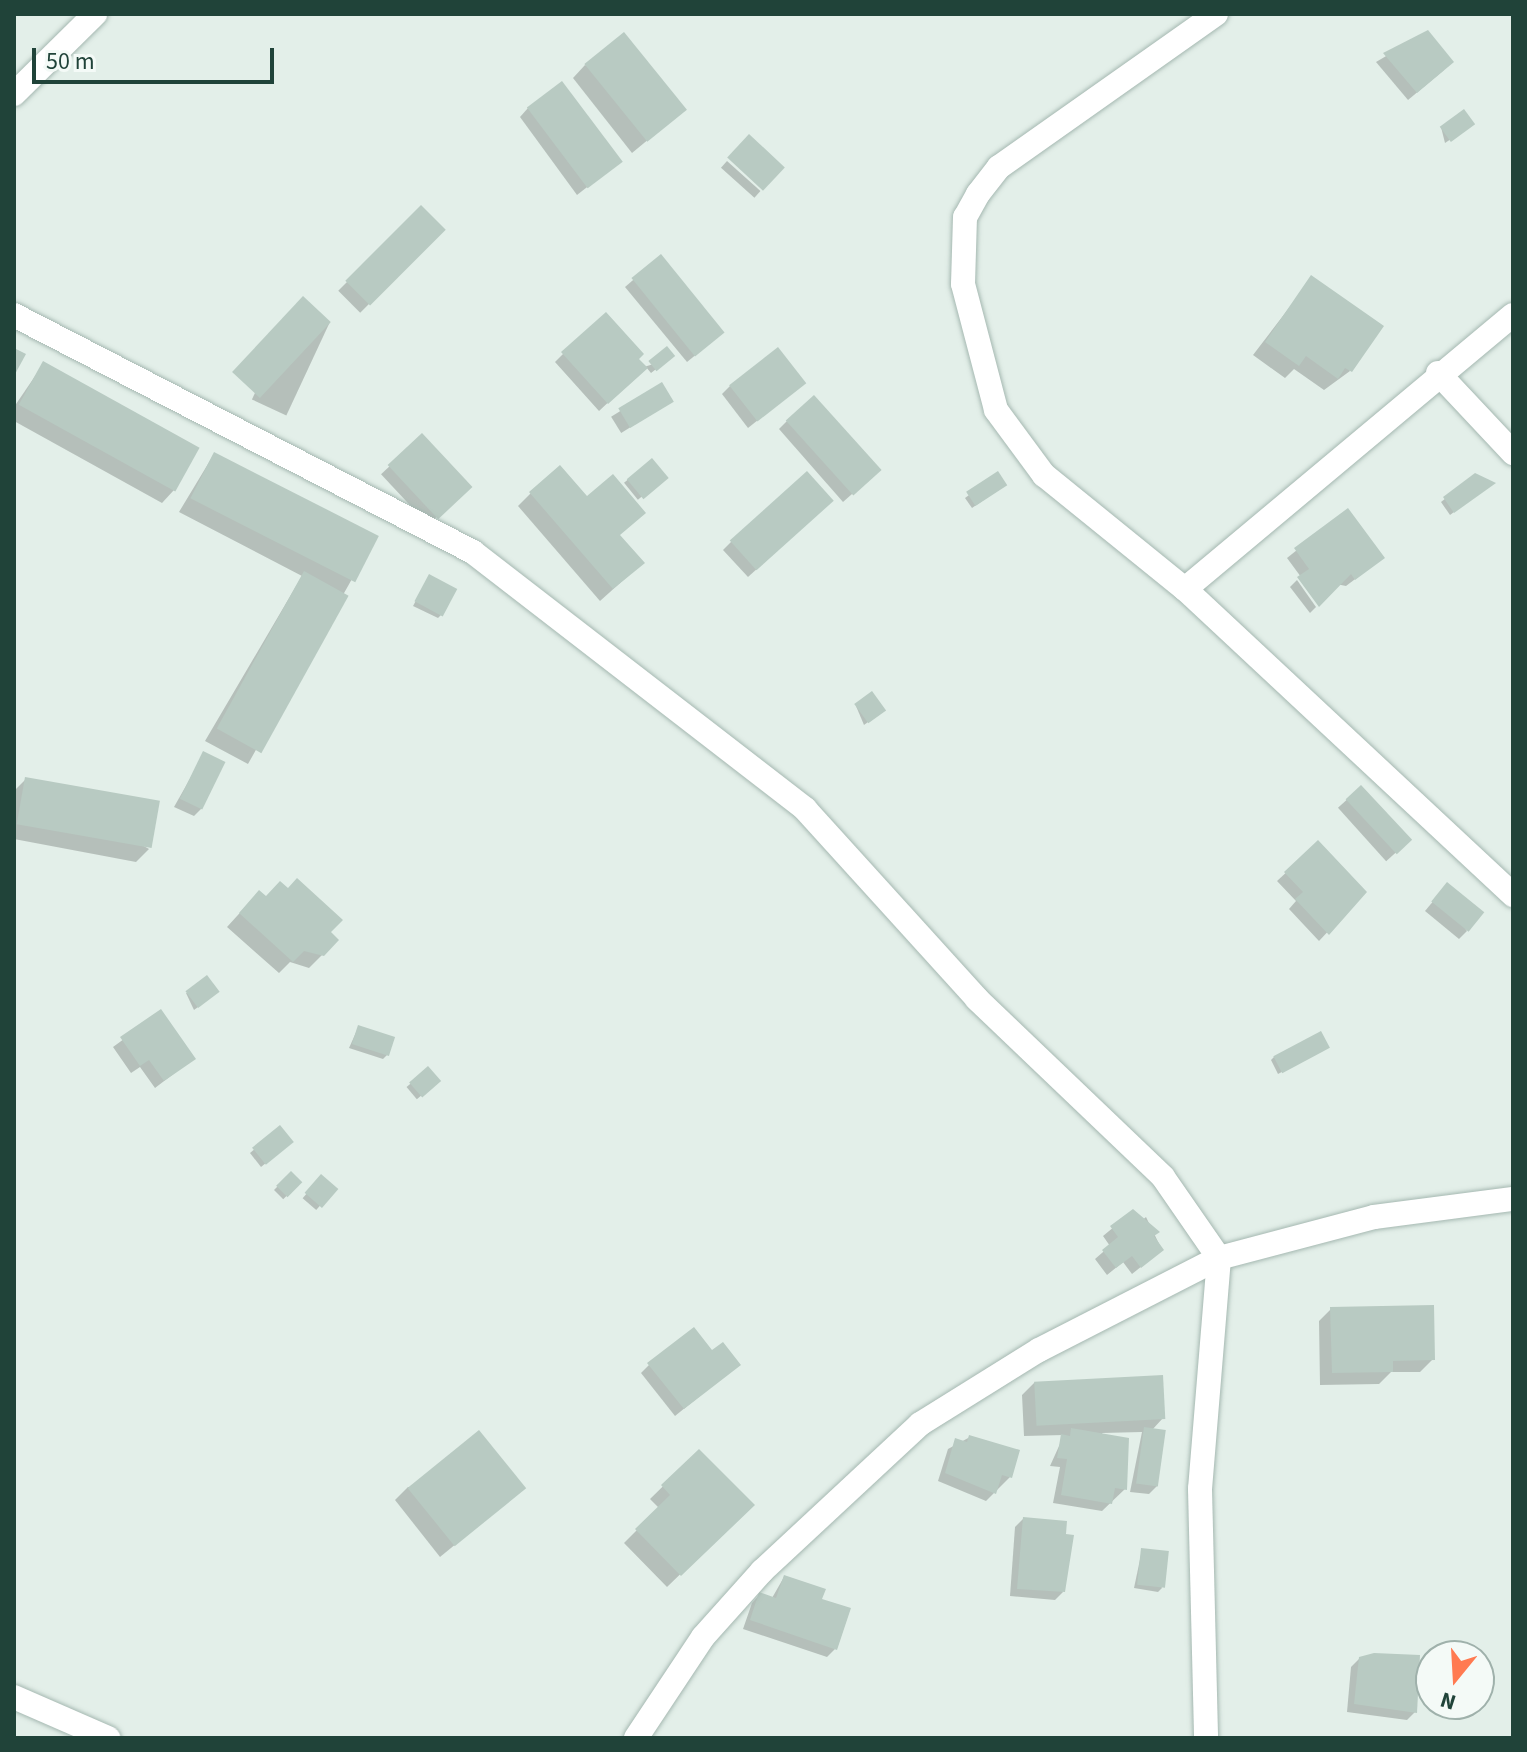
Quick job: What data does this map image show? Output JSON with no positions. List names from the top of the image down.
{
  "scale_bar": "50 m",
  "north": "bottom"
}
